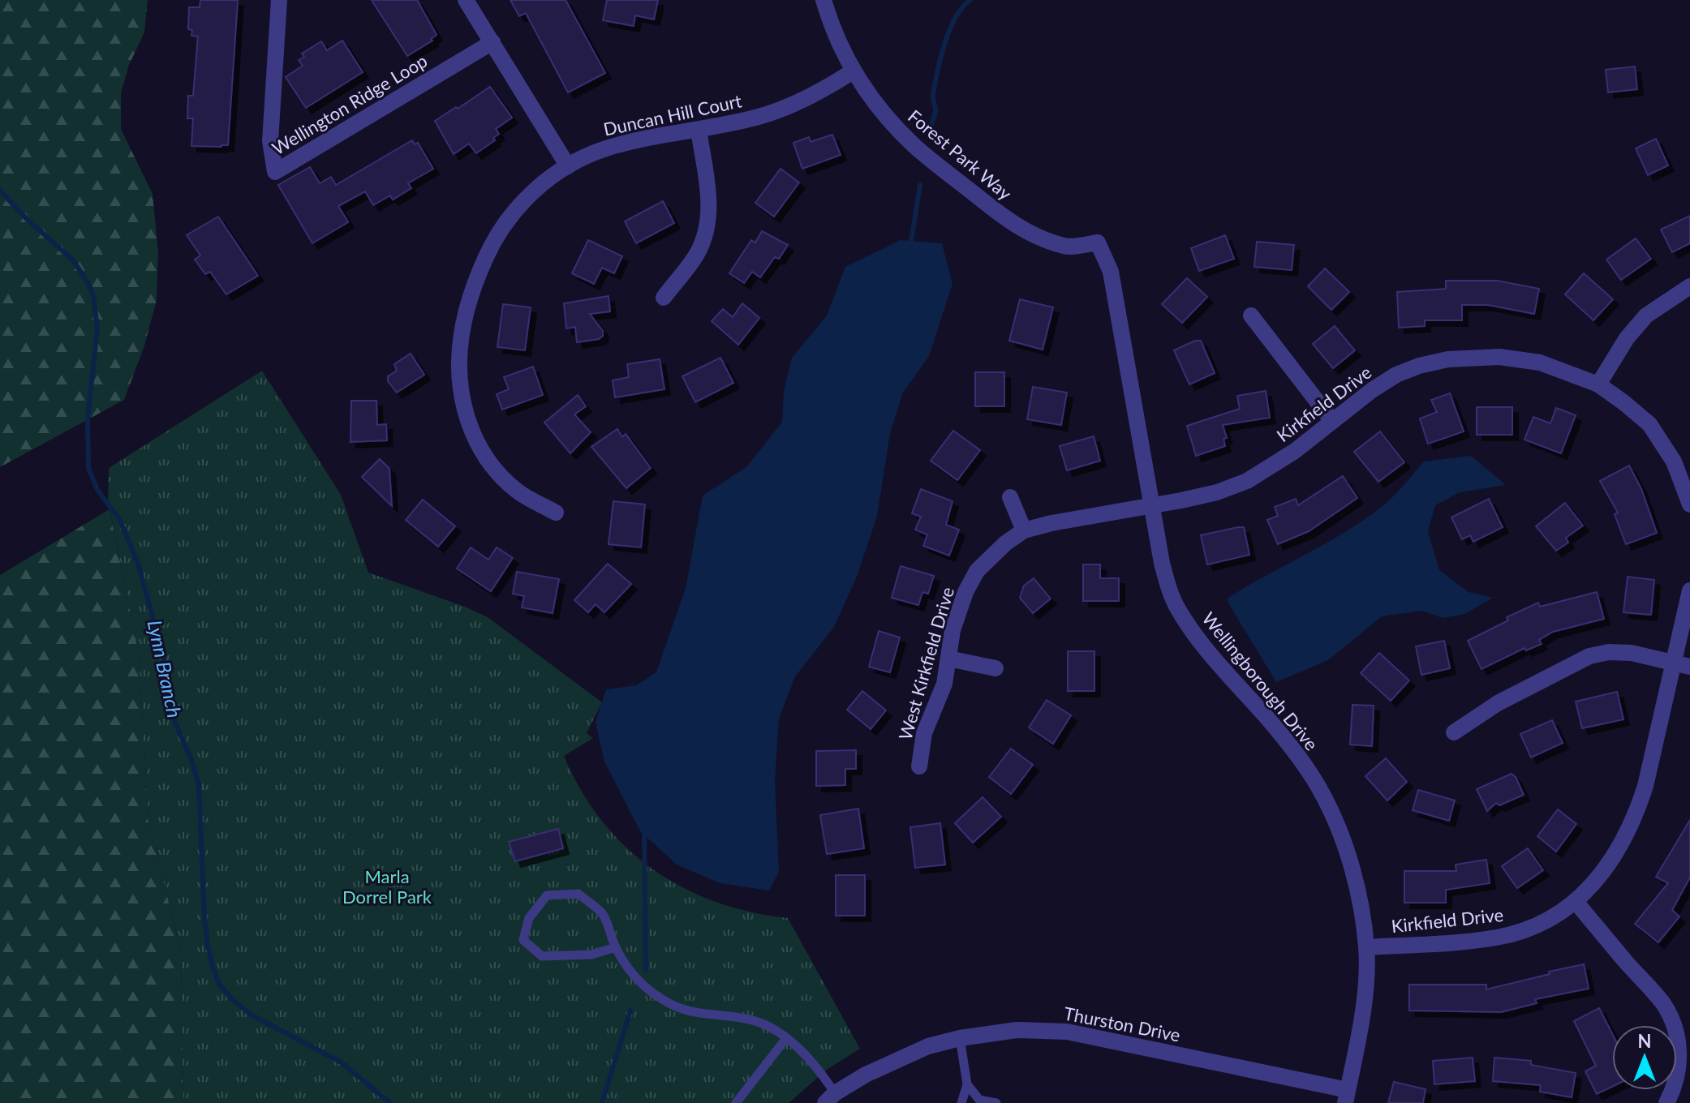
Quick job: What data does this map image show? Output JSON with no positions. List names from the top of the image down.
{
  "streets": {
    "street": [
      "Wellington Ridge Loop",
      "Duncan Hill Court",
      "Forest Park Way",
      "Kirkfield Drive",
      "West Kirkfield Drive",
      "Wellingborough Drive",
      "Thurston Drive"
    ]
  },
  "crossings": [
    ["Duncan Hill Court", "Forest Park Way"],
    ["Forest Park Way", "Wellingborough Drive"],
    ["Kirkfield Drive", "West Kirkfield Drive"],
    ["Kirkfield Drive", "Wellingborough Drive"],
    ["West Kirkfield Drive", "Wellingborough Drive"],
    ["Wellingborough Drive", "Thurston Drive"]
  ],
  "water": ["Lynn Branch"],
  "parks": ["Marla Dorrel Park"],
  "north": "top"
}
